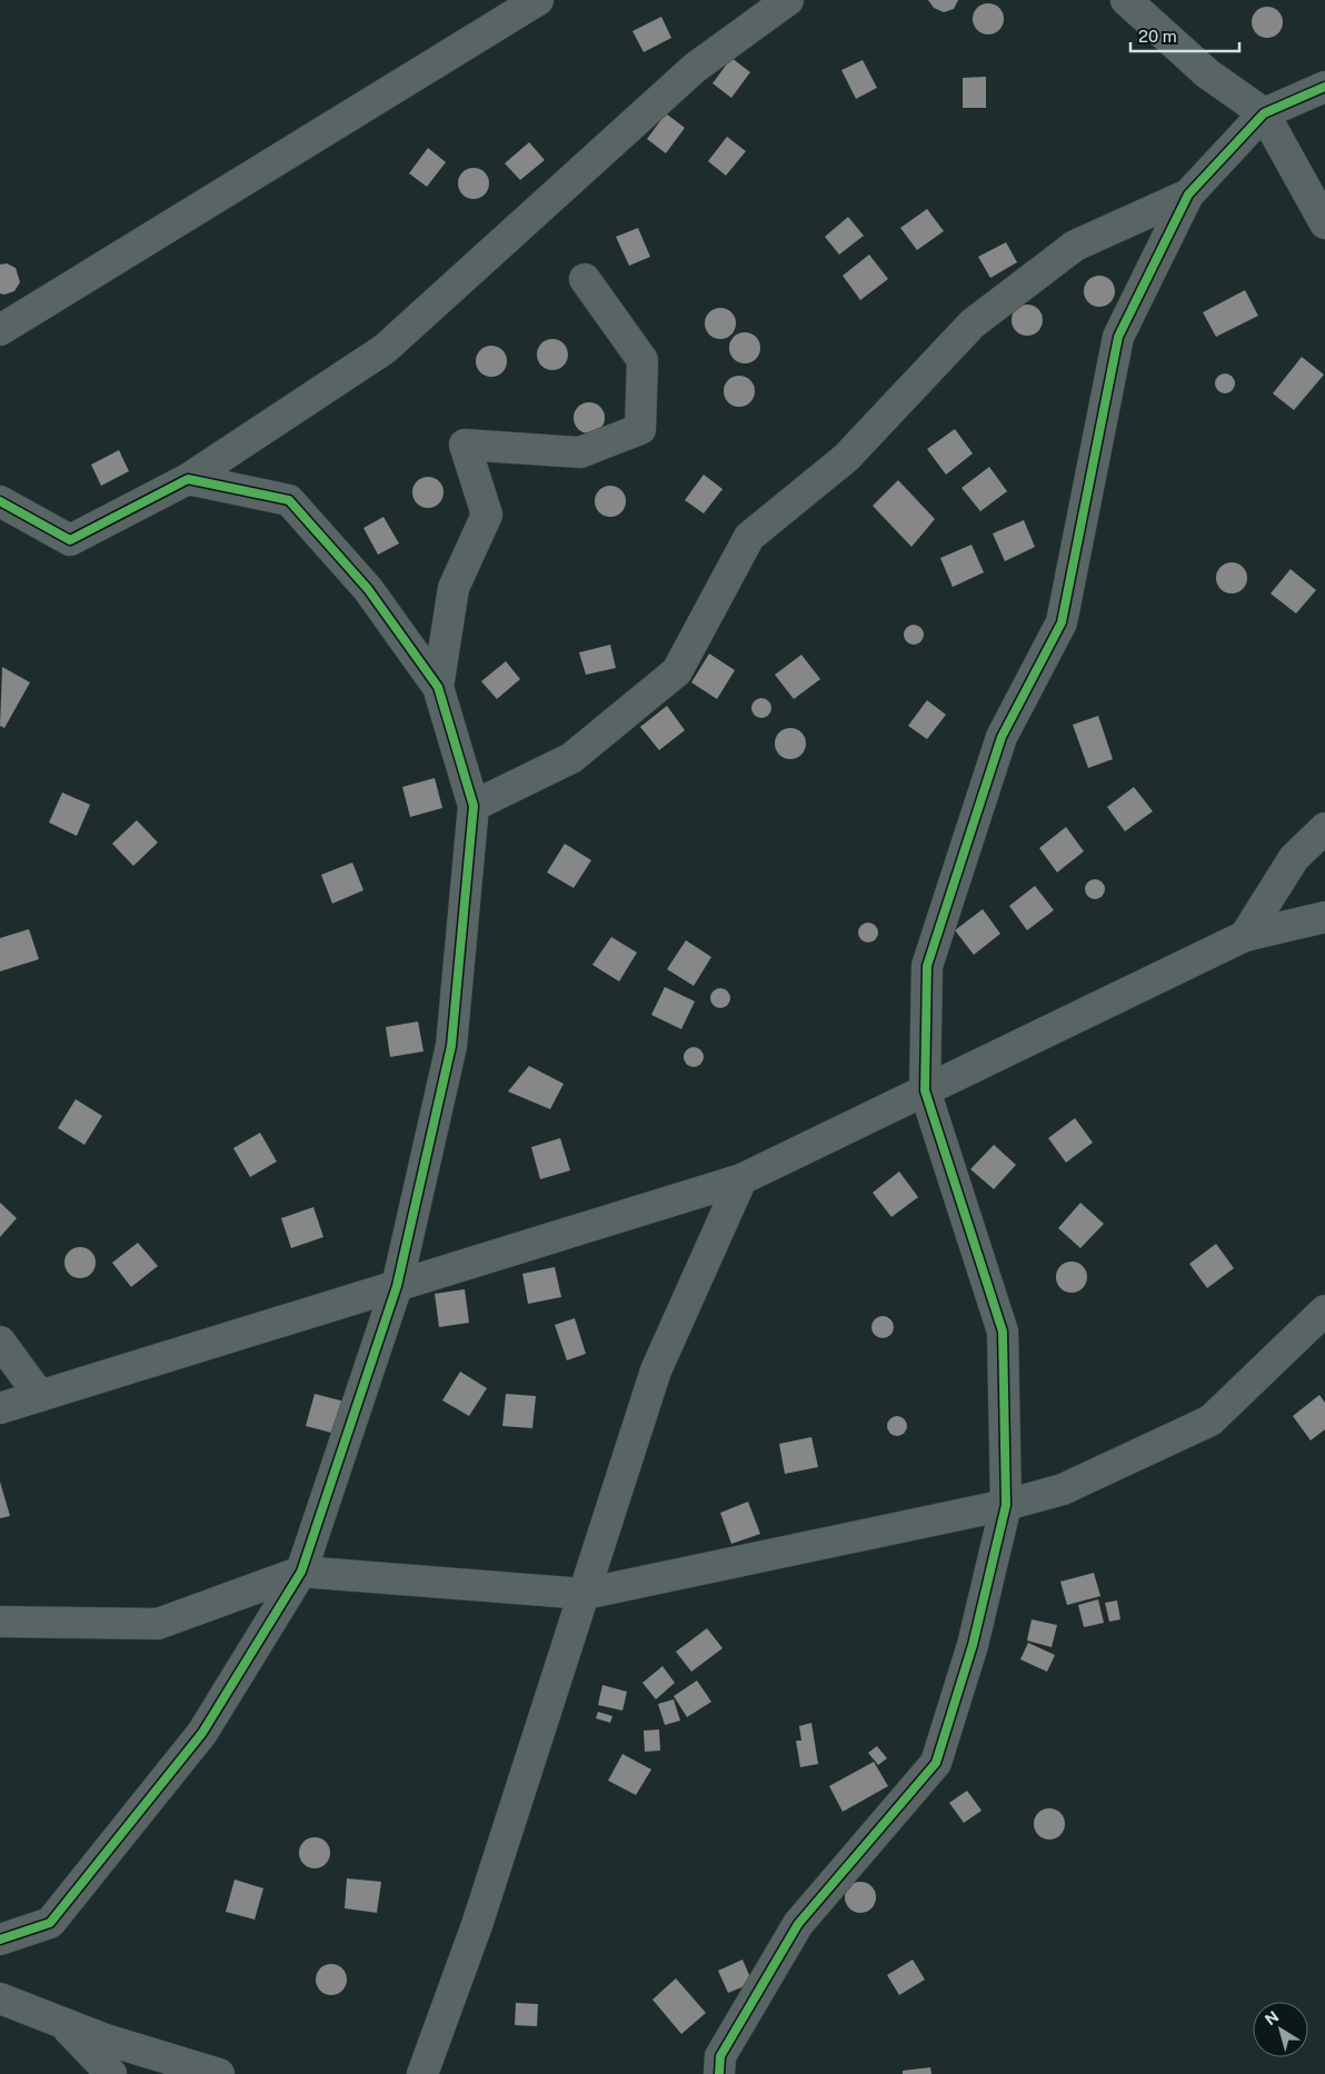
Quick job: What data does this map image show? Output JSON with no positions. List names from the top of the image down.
{
  "scale_bar": "20 m",
  "north": "top left"
}
